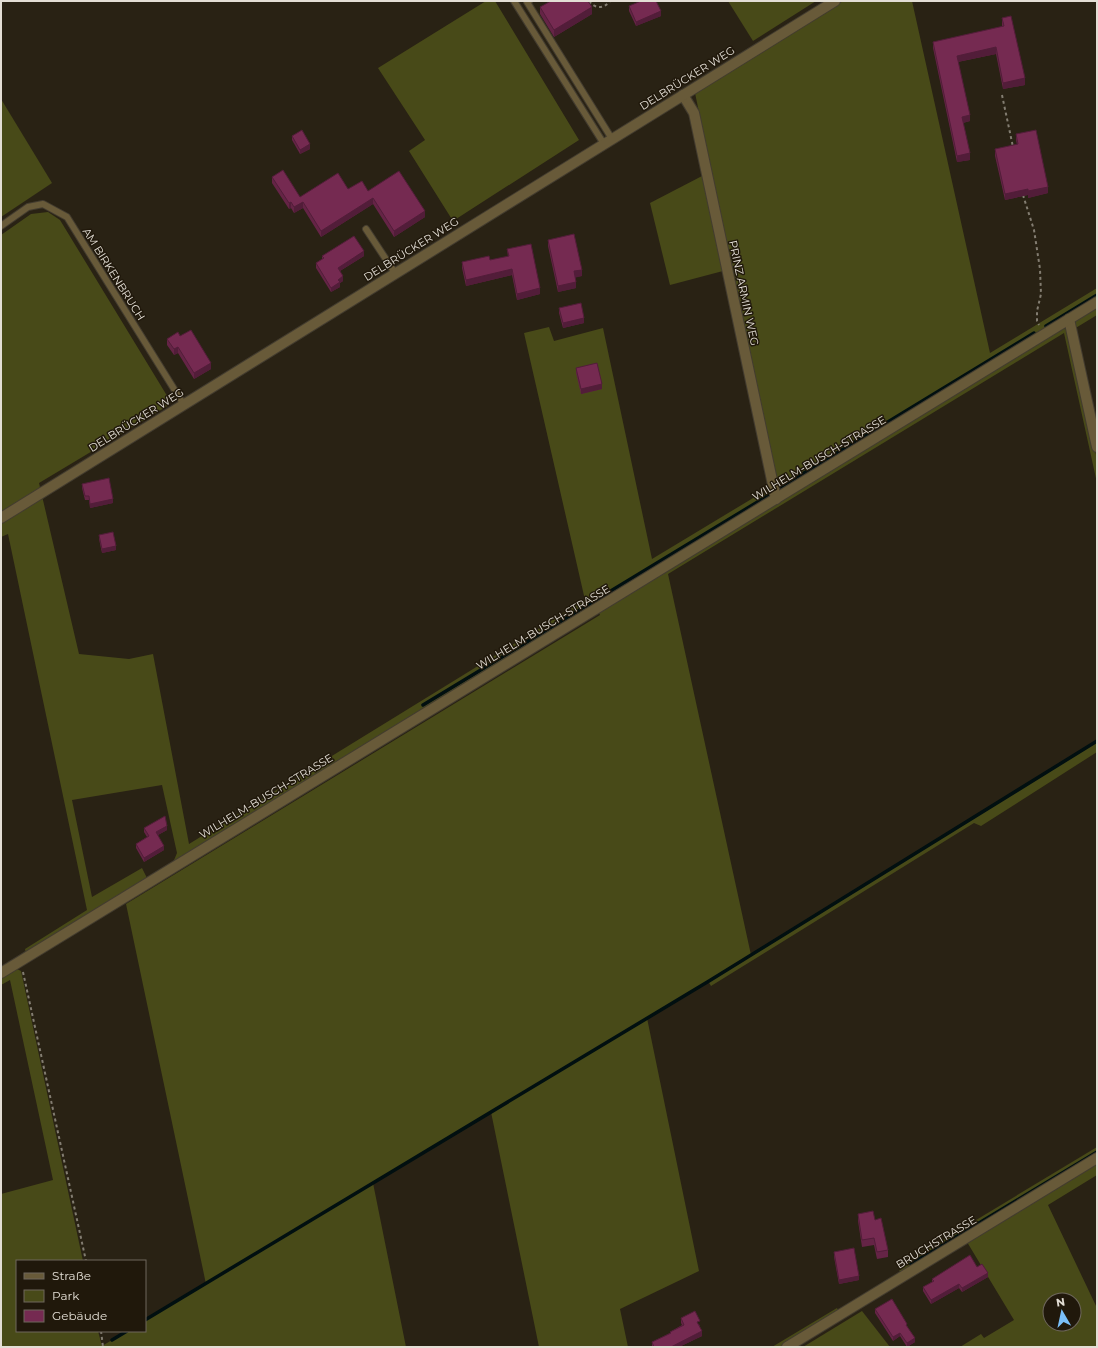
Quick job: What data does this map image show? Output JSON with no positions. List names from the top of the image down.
{
  "streets": {
    "street": [
      "DELBRÜCKER WEG",
      "PRINZ ARMIN WEG",
      "WILHELM-BUSCH-STRASSE",
      "BRUCHSTRASSE"
    ],
    "lane": ["AM BIRKENBRUCH"]
  },
  "crossings": [
    ["DELBRÜCKER WEG", "AM BIRKENBRUCH"],
    ["DELBRÜCKER WEG", "PRINZ ARMIN WEG"],
    ["PRINZ ARMIN WEG", "WILHELM-BUSCH-STRASSE"]
  ],
  "legend": ["Straße", "Park", "Gebäude"],
  "north": "top"
}
